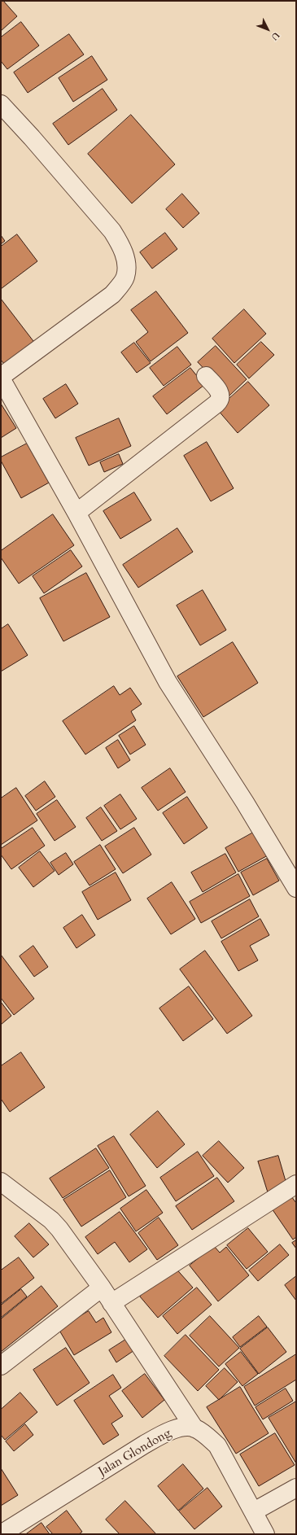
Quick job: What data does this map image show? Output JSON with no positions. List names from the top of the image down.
{
  "streets": {
    "street": ["Jalan Glondong"]
  },
  "north": "bottom right"
}
